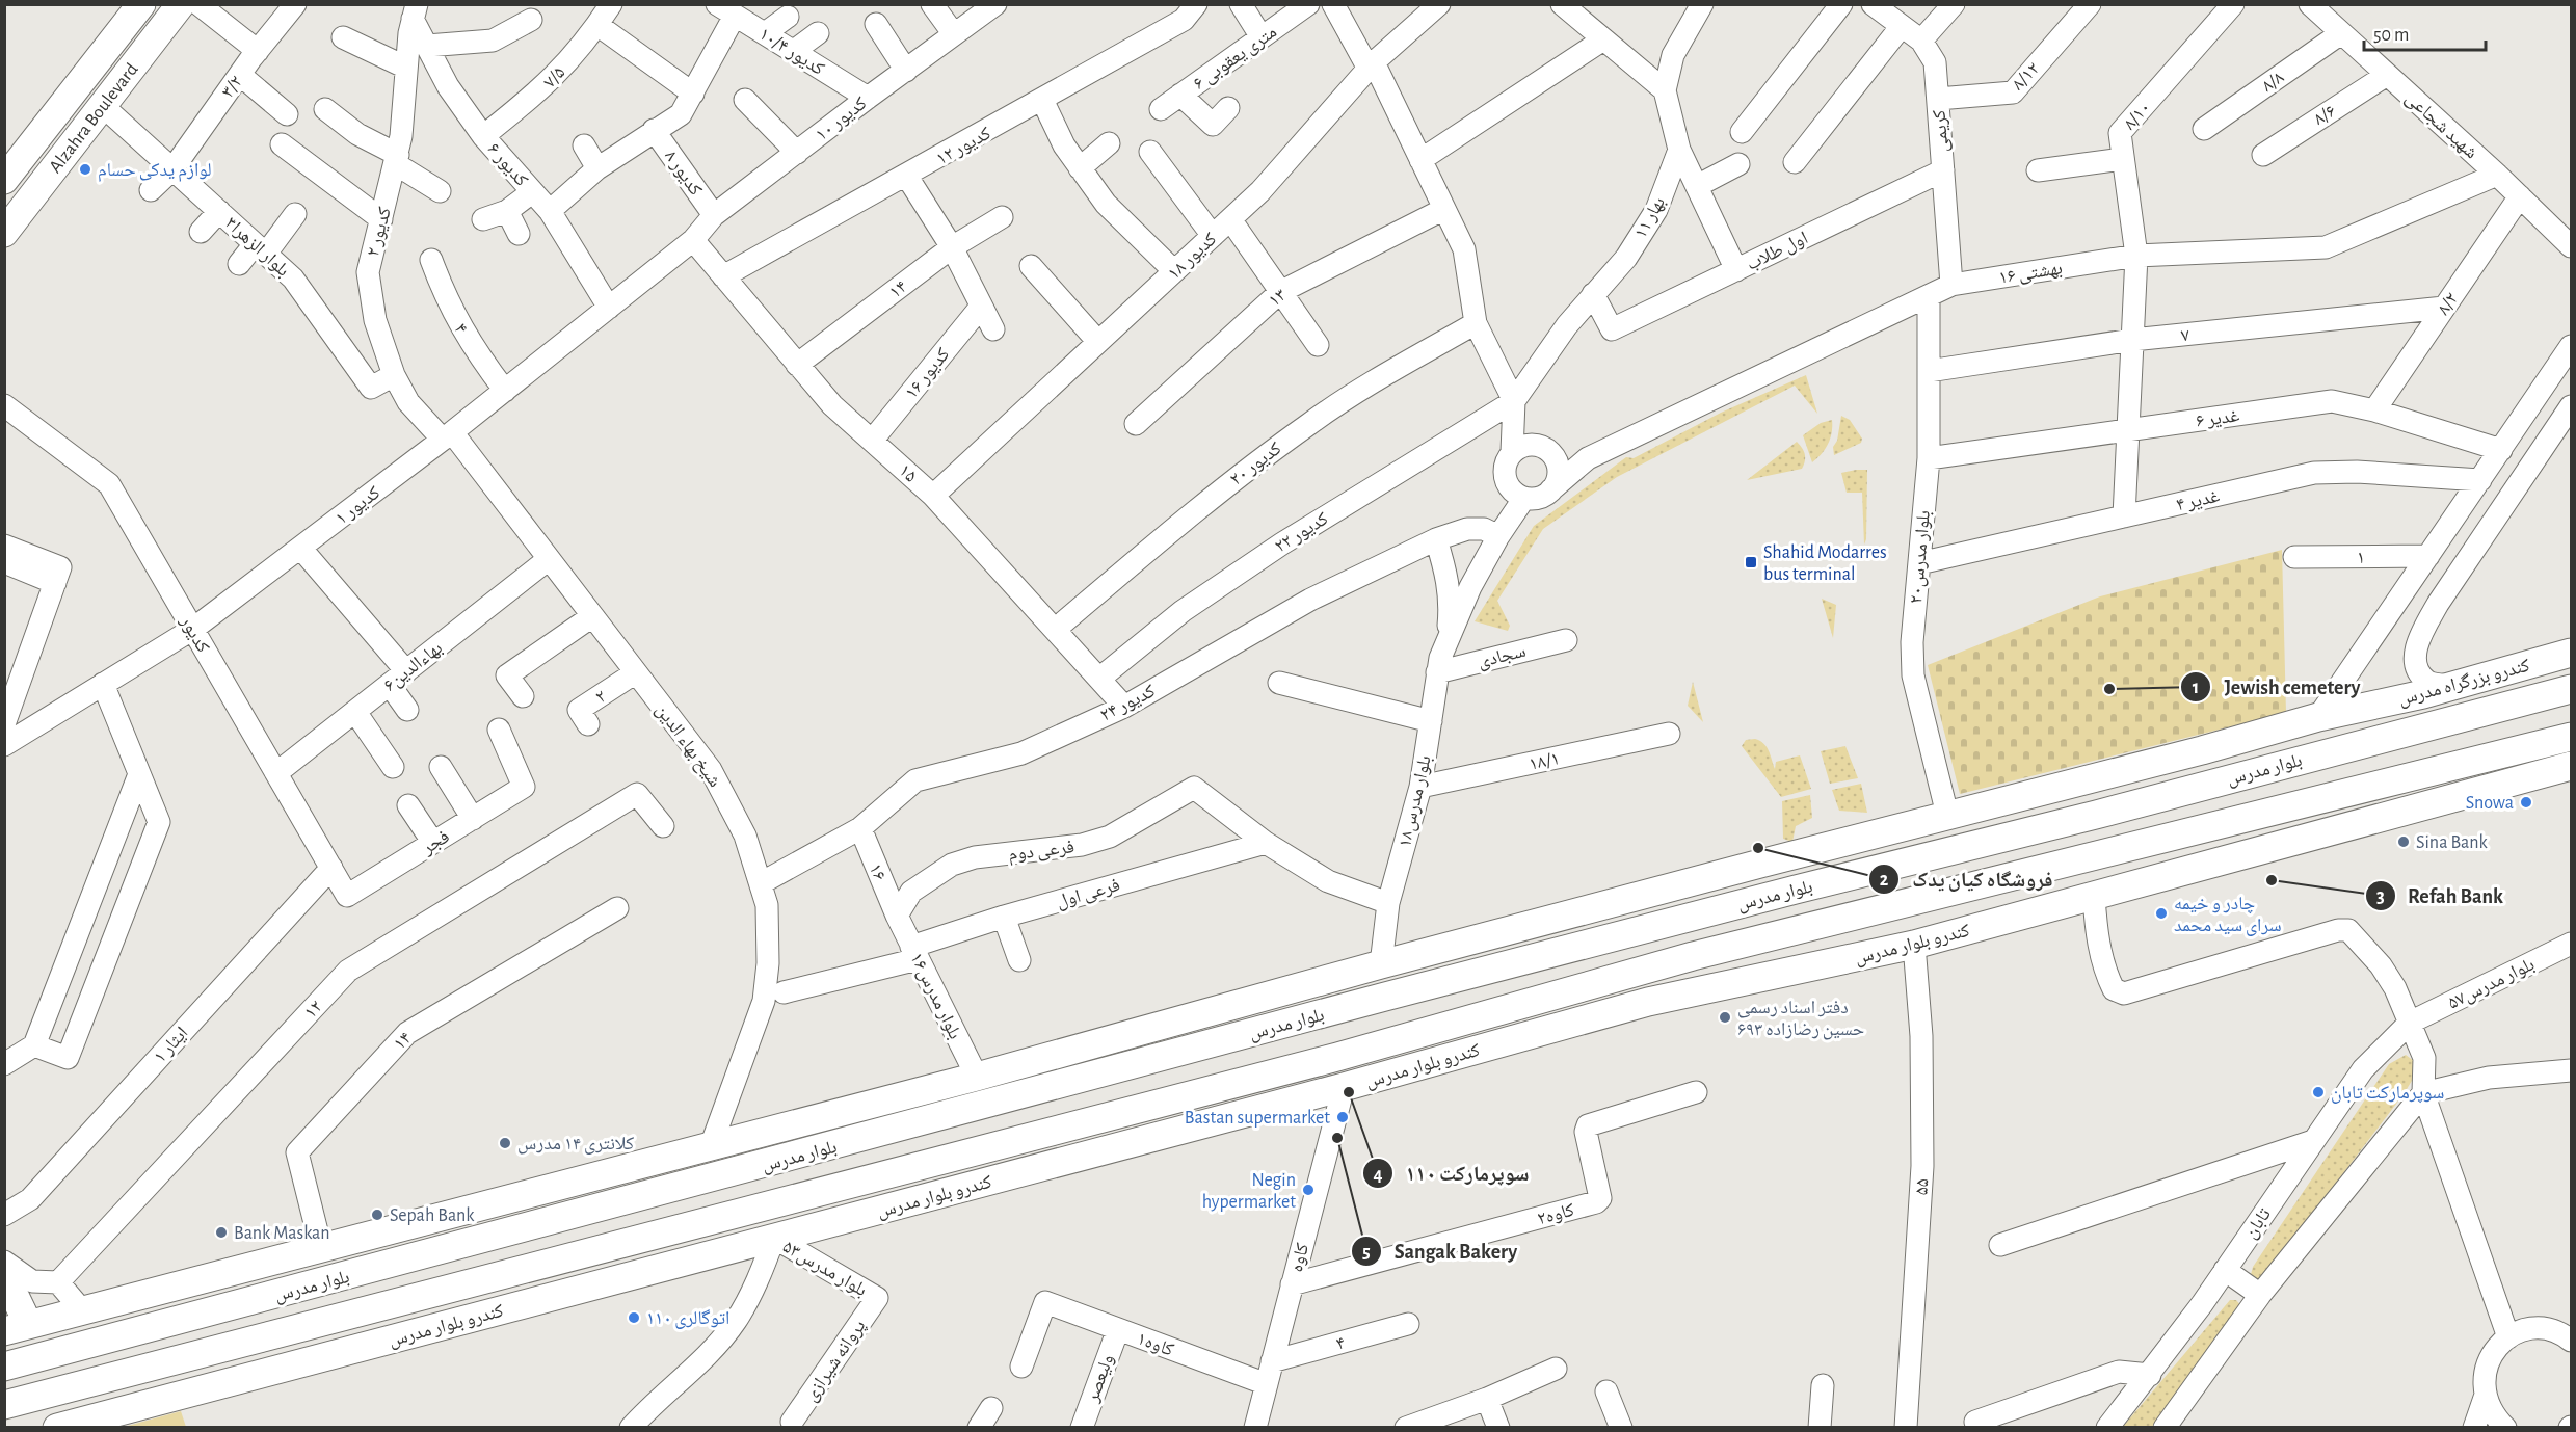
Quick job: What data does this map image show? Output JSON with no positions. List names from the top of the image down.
{
  "streets": {
    "main road": [
      "Alzahra Boulevard",
      "کندرو بزرگراه مدرس",
      "بلوار مدرس",
      "کندرو بلوار مدرس"
    ],
    "street": [
      "کدیور ۱۰/۴",
      "۶ متری یعقوبی",
      "۸/۱۲",
      "۷/۵",
      "۸/۸",
      "۳/۲",
      "۸/۶",
      "۸/۱۰",
      "کدیور ۱۰",
      "شهید شجاعی",
      "کریمی",
      "کدیور ۱۲",
      "کدیور ۶",
      "کدیور ۸",
      "بهار ۱۱",
      "۲ کدیور",
      "بلوار الزهرا۳",
      "اول طلاب",
      "کدیور ۱۸",
      "۱۶ بهشتی",
      "۱۴",
      "۱۳",
      "۸/۲",
      "۴",
      "۷",
      "کدیور ۱۶",
      "غدیر ۶",
      "کدیور ۲۰",
      "۱۵",
      "غدیر ۴",
      "کدیور ۱",
      "کدیور ۲۲",
      "بلوار مدرس۲۰",
      "۱",
      "کدیور",
      "سجادی",
      "۶بهاءالدين",
      "۲",
      "کدیور ۲۴",
      "شیخ بهاء الدین",
      "۱۸/۱",
      "بلوار مدرس۱۸",
      "فجر",
      "فرعی دوم",
      "۱۶",
      "فرعی اول",
      "بلوار مدرس۵۷",
      "بلوار مدرس۱۶",
      "۱۲",
      "ایثار ۱",
      "۵۵",
      "کاوه۲",
      "تابان",
      "کاوه",
      "بلوار مدرس۵۳",
      "کاوه۱",
      "پروانه شیرازی",
      "ولیعصر"
    ]
  },
  "crossings": [
    ["کدیور ۱۰/۴", "کدیور ۱۰"],
    ["۸/۱۲", "کریمی"],
    ["۷/۵", "کدیور ۶"],
    ["۸/۸", "شهید شجاعی"],
    ["۳/۲", "بلوار الزهرا۳"],
    ["۸/۶", "شهید شجاعی"],
    ["۸/۱۰", "۱۶ بهشتی"],
    ["۸/۱۰", "۷"],
    ["۸/۱۰", "غدیر ۶"],
    ["۸/۱۰", "غدیر ۴"],
    ["Alzahra Boulevard", "بلوار الزهرا۳"],
    ["کدیور ۱۰", "کدیور ۸"],
    ["کدیور ۱۰", "۱۵"],
    ["کدیور ۱۰", "کدیور ۱"],
    ["شهید شجاعی", "۱۶ بهشتی"],
    ["شهید شجاعی", "۸/۲"],
    ["کریمی", "اول طلاب"],
    ["کریمی", "۱۶ بهشتی"],
    ["کدیور ۱۲", "۱۵"],
    ["کدیور ۶", "۲ کدیور"],
    ["کدیور ۶", "کدیور ۱"],
    ["بهار ۱۱", "اول طلاب"],
    ["بهار ۱۱", "کدیور ۲۲"],
    ["۲ کدیور", "بلوار الزهرا۳"],
    ["۲ کدیور", "کدیور ۱"],
    ["۲ کدیور", "شیخ بهاء الدین"],
    ["کدیور ۱۸", "۱۵"],
    ["۱۶ بهشتی", "بلوار مدرس۲۰"],
    ["۱۴", "۱۵"],
    ["۸/۲", "۷"],
    ["۸/۲", "غدیر ۶"],
    ["۴", "کدیور ۱"],
    ["۴", "کاوه"],
    ["۷", "بلوار مدرس۲۰"],
    ["کدیور ۱۶", "۱۵"],
    ["غدیر ۶", "بلوار مدرس۲۰"],
    ["کدیور ۲۰", "۱۵"],
    ["۱۵", "کدیور ۱"],
    ["۱۵", "کدیور ۲۲"],
    ["۱۵", "کدیور ۲۴"],
    ["غدیر ۴", "بلوار مدرس۲۰"],
    ["کدیور ۱", "کدیور"],
    ["کدیور ۱", "شیخ بهاء الدین"],
    ["کدیور", "۶بهاءالدين"],
    ["کدیور", "فجر"],
    ["کدیور", "ایثار ۱"],
    ["سجادی", "بلوار مدرس۱۸"],
    ["۶بهاءالدين", "شیخ بهاء الدین"],
    ["۲", "شیخ بهاء الدین"],
    ["کدیور ۲۴", "شیخ بهاء الدین"],
    ["کدیور ۲۴", "۱۶"],
    ["۱۸/۱", "بلوار مدرس۱۸"],
    ["فرعی دوم", "۱۶"],
    ["فرعی دوم", "فرعی اول"],
    ["فرعی دوم", "بلوار مدرس۱۶"],
    ["۱۶", "بلوار مدرس۱۶"],
    ["فرعی اول", "بلوار مدرس۱۶"],
    ["کندرو بلوار مدرس", "۵۵"],
    ["کندرو بلوار مدرس", "کاوه"],
    ["کندرو بلوار مدرس", "بلوار مدرس۵۳"],
    ["بلوار مدرس۵۷", "تابان"],
    ["کاوه۲", "کاوه"],
    ["کاوه", "کاوه۱"],
    ["بلوار مدرس۵۳", "پروانه شیرازی"],
    ["کاوه۱", "ولیعصر"]
  ],
  "places": {
    "other": [
      "لوازم یدکی حسام",
      "Jewish cemetery",
      "Snowa",
      "Sina Bank",
      "فروشگاه کیان یدک",
      "Refah Bank",
      "چادر و خیمه سرای سید محمد",
      "دفتر اسناد رسمی ۶۹۳ حسین رضازاده",
      "سوپرمارکت ۱۱۰",
      "سوپرمارکت تابان",
      "Bastan supermarket",
      "Sangak Bakery",
      "کلانتری ۱۴ مدرس",
      "Negin hypermarket",
      "Sepah Bank",
      "Bank Maskan",
      "اتوگالری ۱۱۰"
    ],
    "transit": ["Shahid Modarres bus terminal"]
  },
  "scale_bar": "50 m"
}
